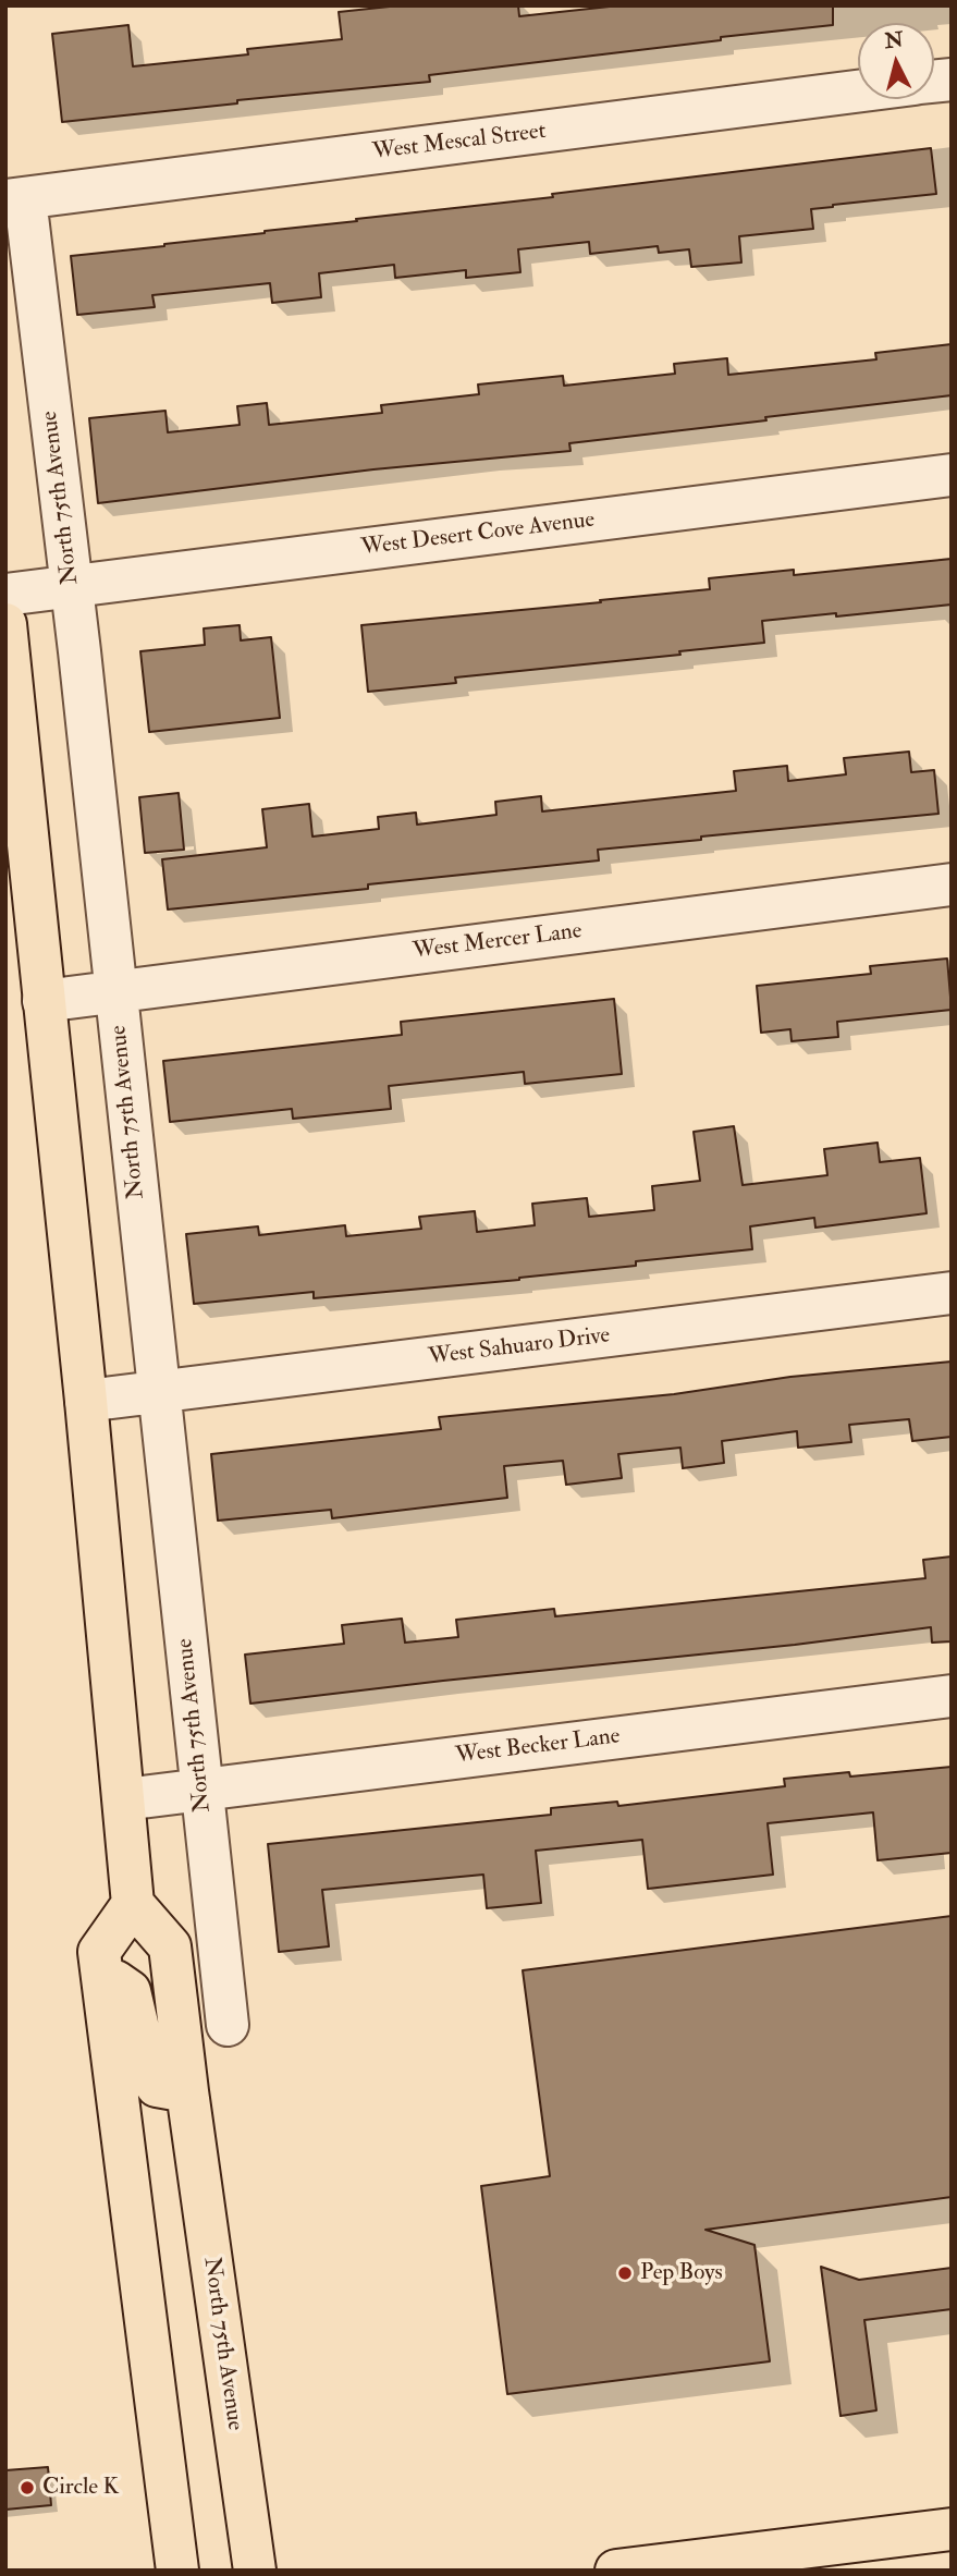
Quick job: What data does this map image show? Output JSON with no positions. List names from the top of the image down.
{
  "streets": {
    "main road": ["North 75th Avenue"],
    "street": [
      "West Mescal Street",
      "West Desert Cove Avenue",
      "West Mercer Lane",
      "West Sahuaro Drive",
      "West Becker Lane"
    ]
  },
  "crossings": [
    ["West Mescal Street", "North 75th Avenue"],
    ["North 75th Avenue", "West Desert Cove Avenue"],
    ["North 75th Avenue", "West Mercer Lane"],
    ["North 75th Avenue", "West Sahuaro Drive"],
    ["North 75th Avenue", "West Becker Lane"]
  ],
  "places": ["Pep Boys", "Circle K"],
  "north": "top"
}
